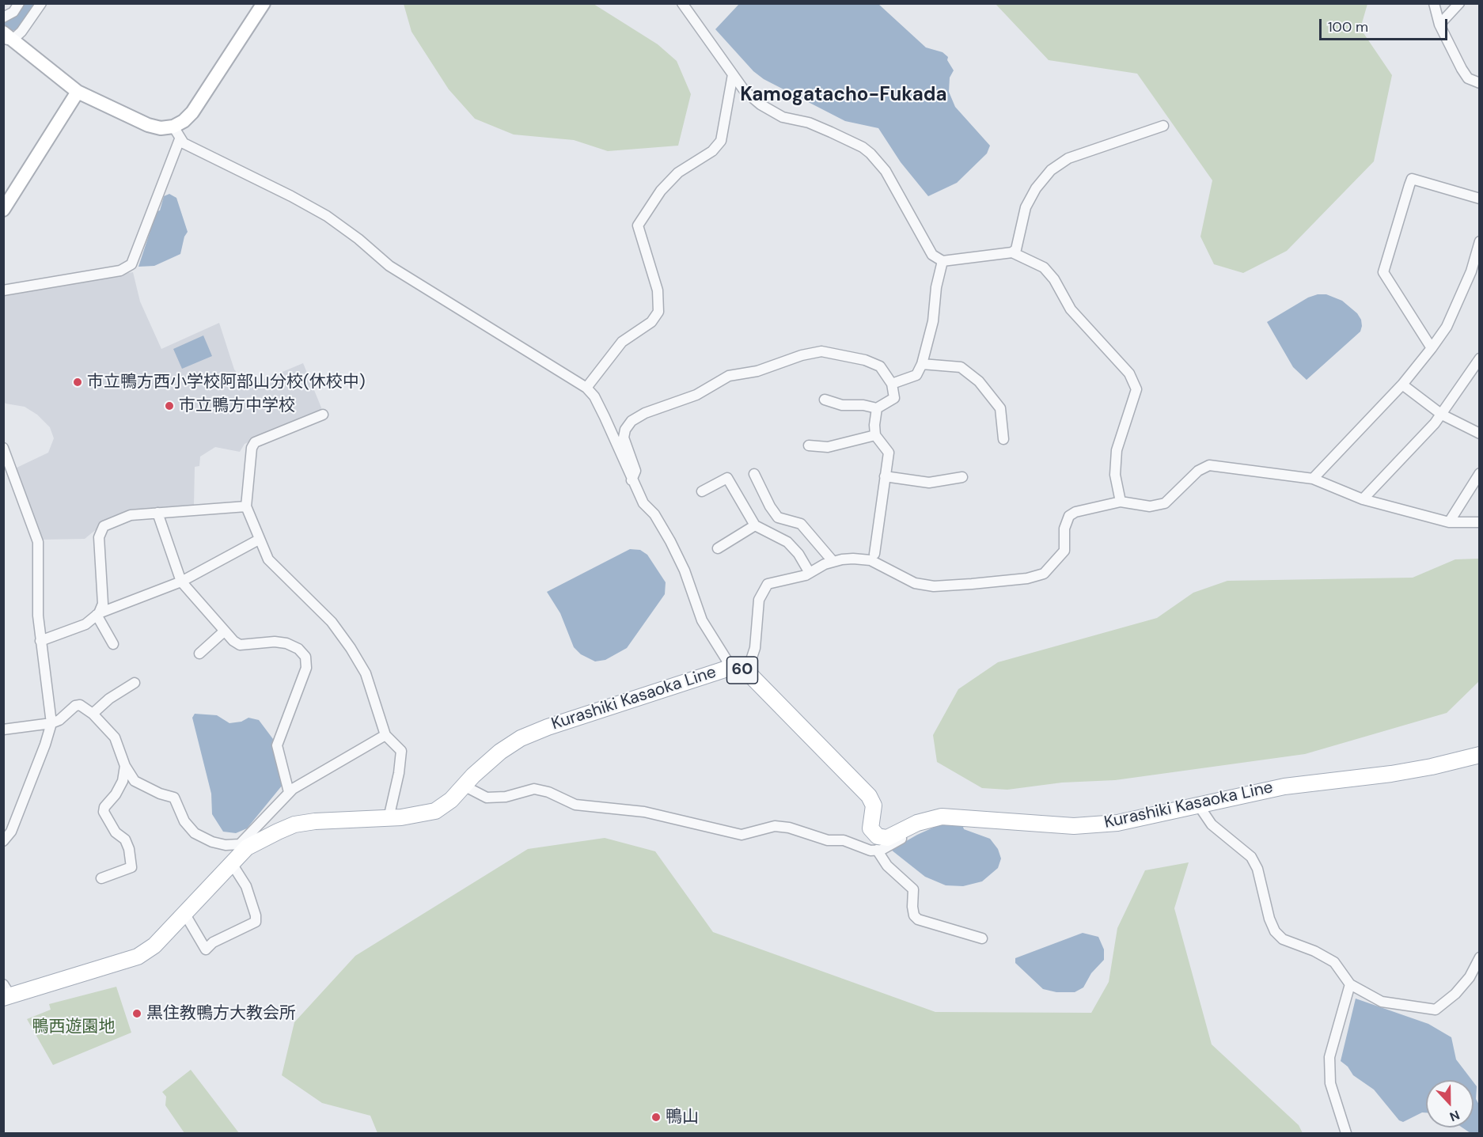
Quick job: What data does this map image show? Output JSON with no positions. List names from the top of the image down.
{
  "streets": {
    "main road": ["60", "Kurashiki Kasaoka Line"]
  },
  "districts": ["Kamogatacho-Fukada"],
  "parks": ["鴨西遊園地"],
  "places": [
    "市立鴨方西小学校阿部山分校(休校中)",
    "市立鴨方中学校",
    "黒住教鴨方大教会所",
    "鴨山"
  ],
  "scale_bar": "100 m",
  "north": "bottom"
}
